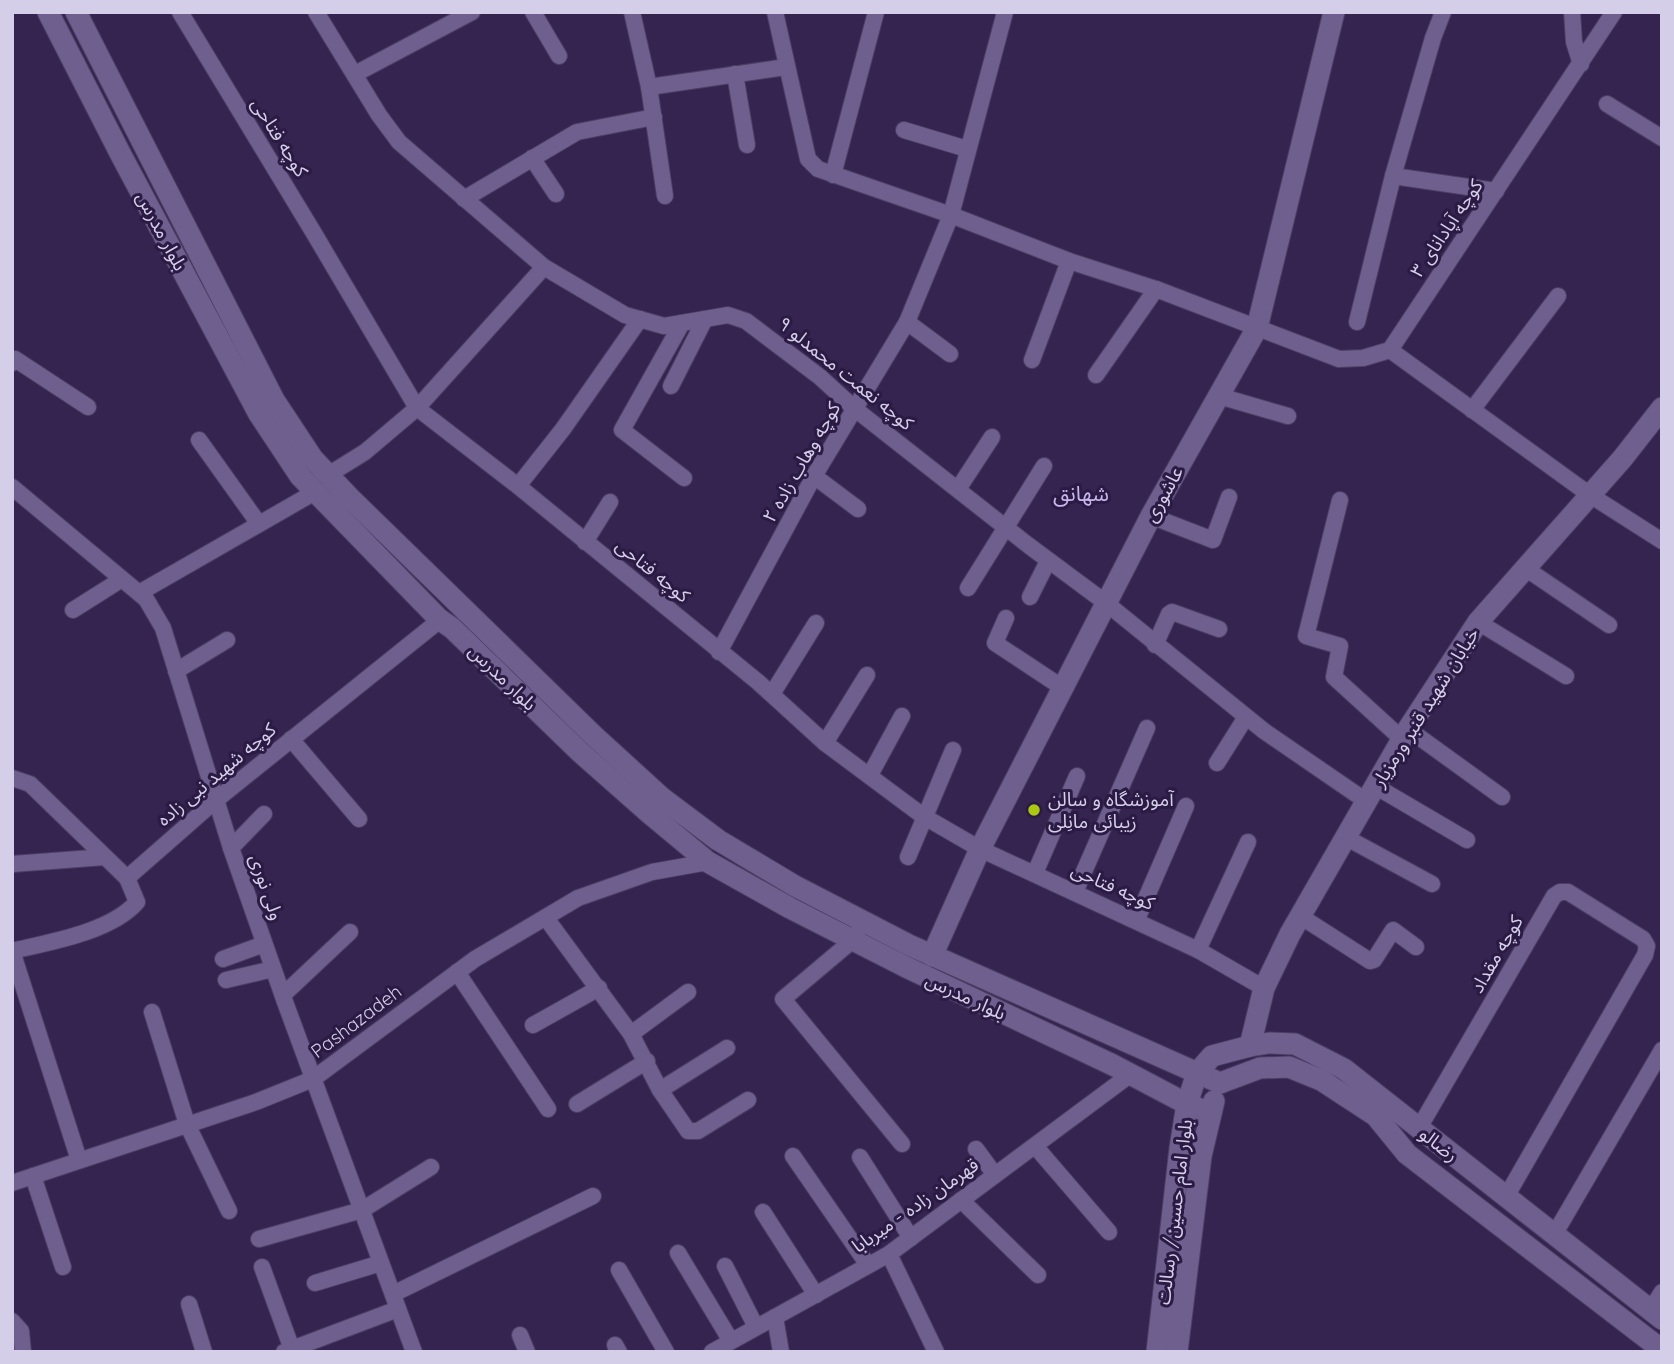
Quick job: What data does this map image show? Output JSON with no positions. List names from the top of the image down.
{
  "streets": {
    "main road": [
      "بلوار مدرس",
      "عاشوری",
      "خیابان شهید قنبر ورمزیار",
      "رضالو",
      "بلوار امام حسین/ رسالت"
    ],
    "street": [
      "کوچه فتاحی",
      "کوچه آپادانای ۳",
      "کوچه نعمت محمدلو ۹",
      "کوچه وهاب زاده ۲",
      "کوچه شهید نبی زاده",
      "ولی نوری",
      "کوچه مقداد",
      "Pashazadeh",
      "قهرمان زاده - میربابا"
    ]
  },
  "crossings": [
    ["کوچه فتاحی", "کوچه وهاب زاده ۲"],
    ["کوچه فتاحی", "عاشوری"],
    ["کوچه فتاحی", "خیابان شهید قنبر ورمزیار"],
    ["بلوار مدرس", "عاشوری"],
    ["بلوار مدرس", "کوچه شهید نبی زاده"],
    ["بلوار مدرس", "Pashazadeh"],
    ["بلوار مدرس", "رضالو"],
    ["بلوار مدرس", "قهرمان زاده - میربابا"],
    ["بلوار مدرس", "بلوار امام حسین/ رسالت"],
    ["کوچه نعمت محمدلو ۹", "کوچه وهاب زاده ۲"],
    ["کوچه نعمت محمدلو ۹", "عاشوری"],
    ["کوچه نعمت محمدلو ۹", "خیابان شهید قنبر ورمزیار"],
    ["خیابان شهید قنبر ورمزیار", "رضالو"],
    ["کوچه شهید نبی زاده", "ولی نوری"],
    ["ولی نوری", "Pashazadeh"],
    ["کوچه مقداد", "رضالو"],
    ["رضالو", "بلوار امام حسین/ رسالت"]
  ],
  "districts": ["شهانق"],
  "places": ["آموزشگاه و سالن زیبائی مانِلی"]
}
